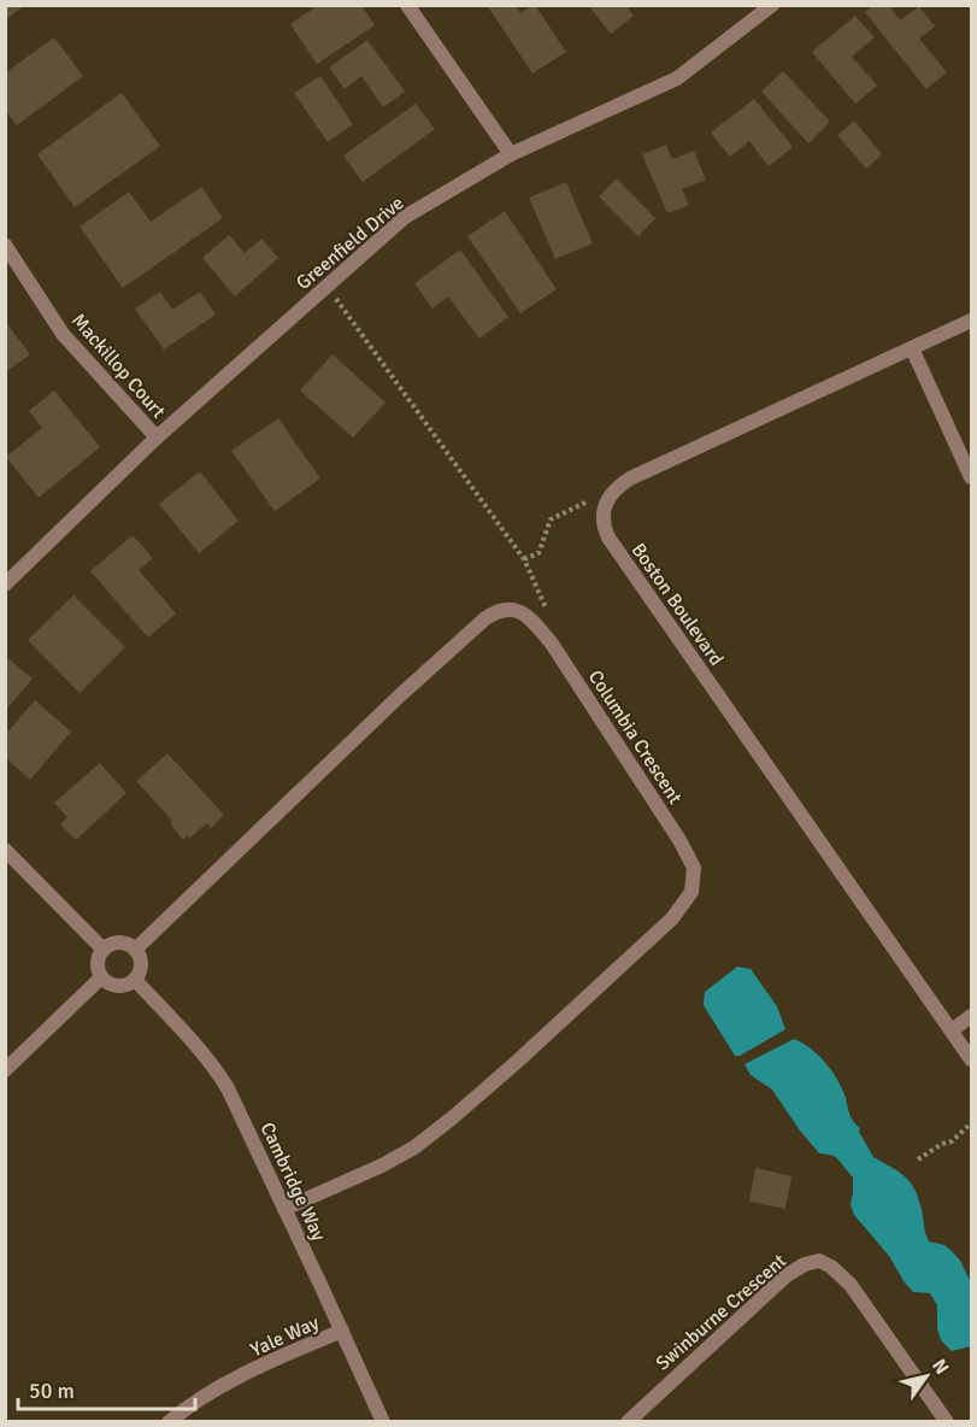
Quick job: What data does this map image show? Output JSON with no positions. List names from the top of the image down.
{
  "streets": {
    "street": [
      "Greenfield Drive",
      "Mackillop Court",
      "Boston Boulevard",
      "Columbia Crescent",
      "Cambridge Way",
      "Swinburne Crescent",
      "Yale Way"
    ]
  },
  "crossings": [
    ["Greenfield Drive", "Mackillop Court"],
    ["Columbia Crescent", "Cambridge Way"],
    ["Cambridge Way", "Yale Way"]
  ],
  "scale_bar": "50 m",
  "north": "top right"
}
